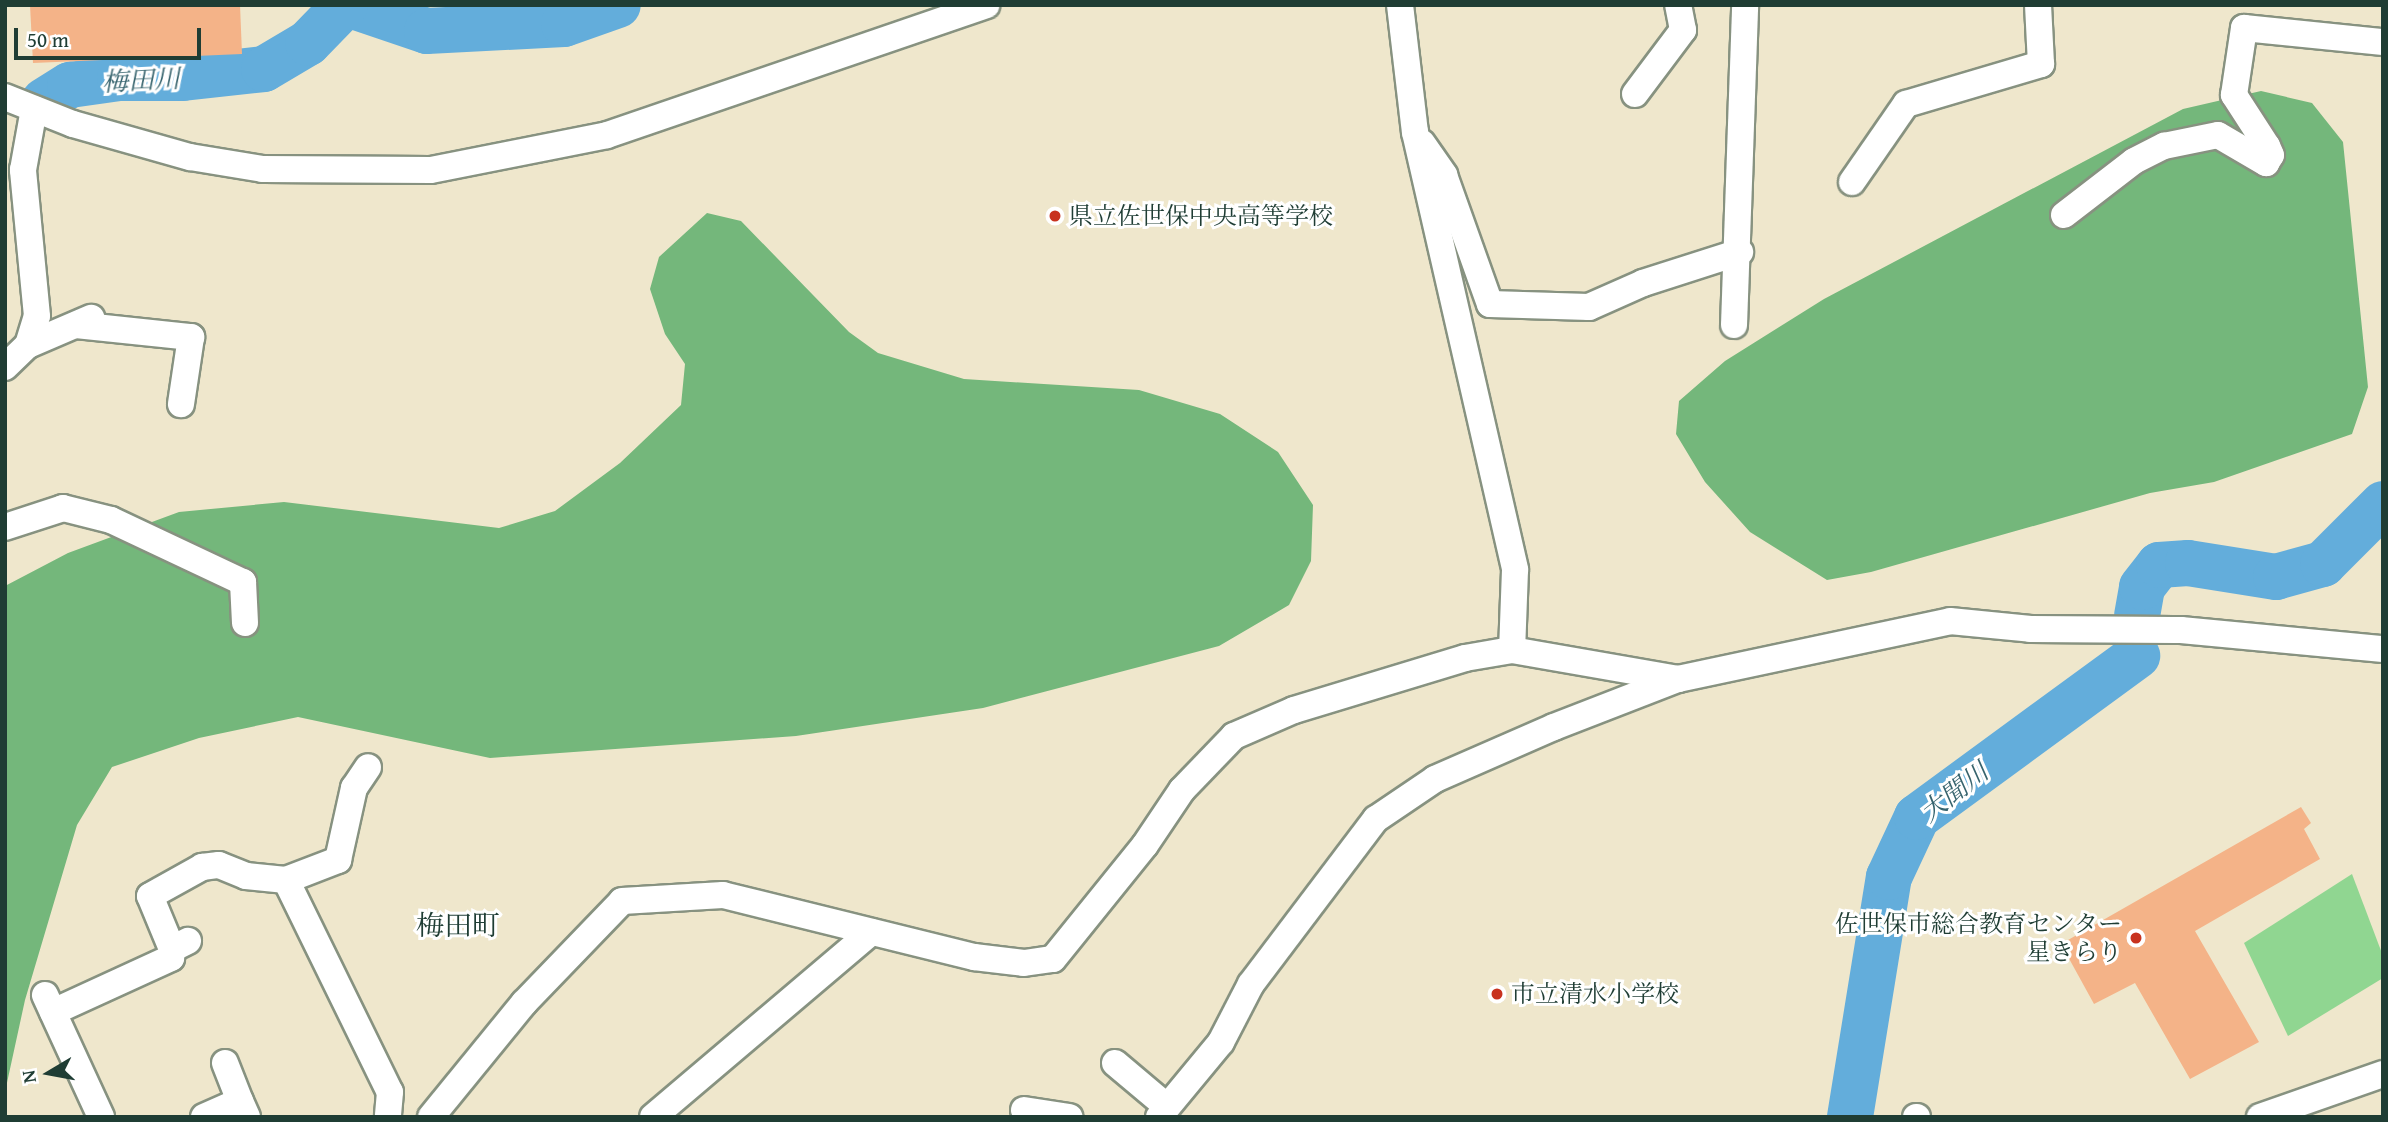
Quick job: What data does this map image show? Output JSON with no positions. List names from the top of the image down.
{
  "districts": ["梅田町"],
  "water": ["梅田川", "大聞川"],
  "places": ["県立佐世保中央高等学校", "佐世保市総合教育センター 星きらり", "市立清水小学校"],
  "scale_bar": "50 m",
  "north": "left"
}
